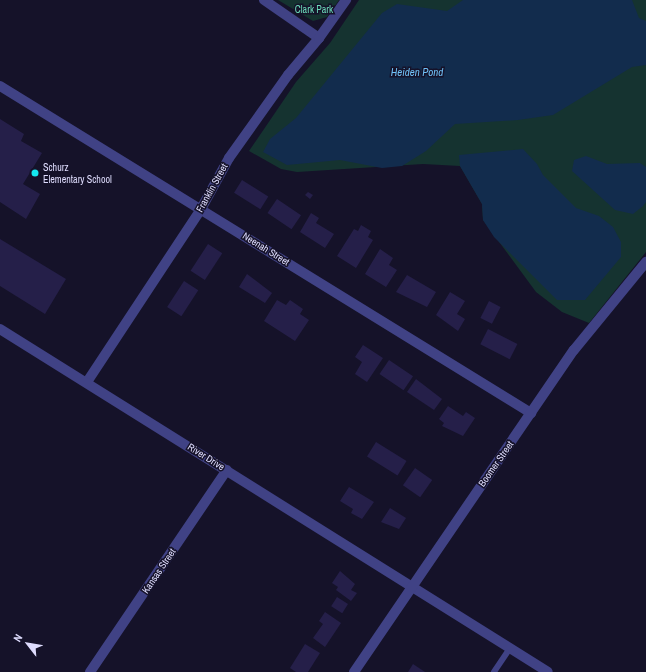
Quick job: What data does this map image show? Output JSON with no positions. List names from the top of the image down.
{
  "streets": {
    "street": [
      "Franklin Street",
      "Neenah Street",
      "River Drive",
      "Boomer Street",
      "Kansas Street"
    ]
  },
  "crossings": [
    ["Franklin Street", "Neenah Street"],
    ["Franklin Street", "River Drive"],
    ["Neenah Street", "Boomer Street"],
    ["River Drive", "Boomer Street"],
    ["River Drive", "Kansas Street"]
  ],
  "water": ["Heiden Pond"],
  "parks": ["Clark Park"],
  "places": ["Schurz Elementary School"],
  "north": "top left"
}
